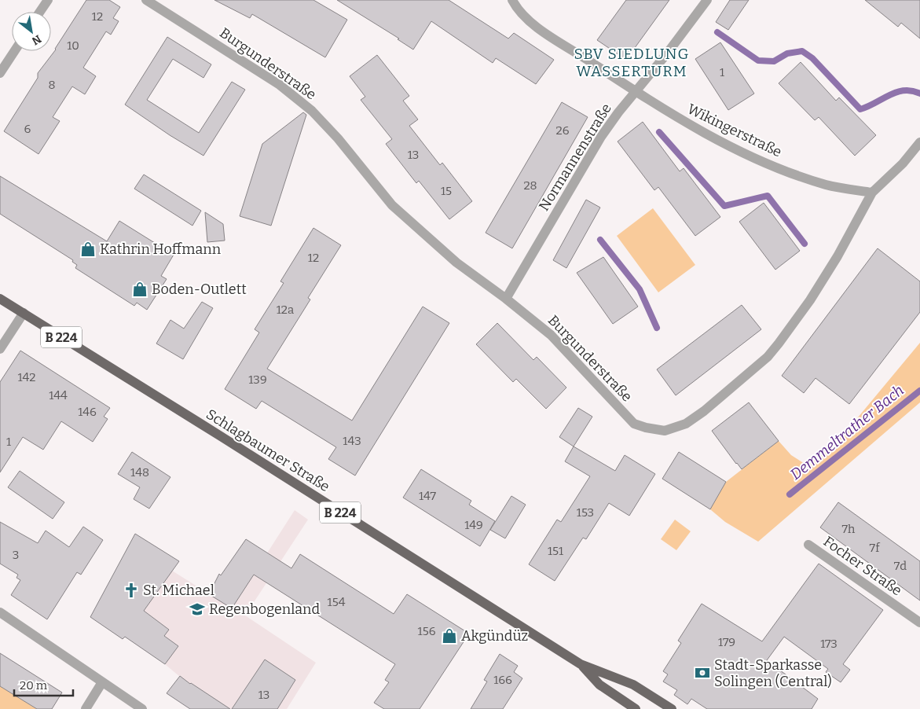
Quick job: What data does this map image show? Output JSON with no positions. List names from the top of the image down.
{
  "streets": {
    "main road": ["B 224", "Schlagbaumer Straße"],
    "street": [
      "Burgunderstraße",
      "Wikingerstraße",
      "Normannenstraße",
      "Focher Straße"
    ]
  },
  "crossings": [
    ["Burgunderstraße", "Wikingerstraße"],
    ["Burgunderstraße", "Normannenstraße"],
    ["Wikingerstraße", "Normannenstraße"]
  ],
  "districts": ["SBV SIEDLUNG WASSERTURM"],
  "water": ["Demmeltrather Bach"],
  "places": {
    "shop": ["Kathrin Hoffmann", "Boden-Outlett", "Akgündüz"],
    "church": ["St. Michael"],
    "school or university": ["Regenbogenland"],
    "bank": ["Stadt-Sparkasse Solingen (Central)"]
  },
  "house_numbers": [
    "12",
    "10",
    "1",
    "8",
    "6",
    "26",
    "13",
    "28",
    "15",
    "12",
    "12a",
    "142",
    "139",
    "144",
    "146",
    "143",
    "1",
    "148",
    "147",
    "153",
    "149",
    "7h",
    "7f",
    "151",
    "3",
    "7d",
    "154",
    "156",
    "179",
    "173",
    "166",
    "13"
  ],
  "scale_bar": "20 m",
  "north": "bottom right"
}
